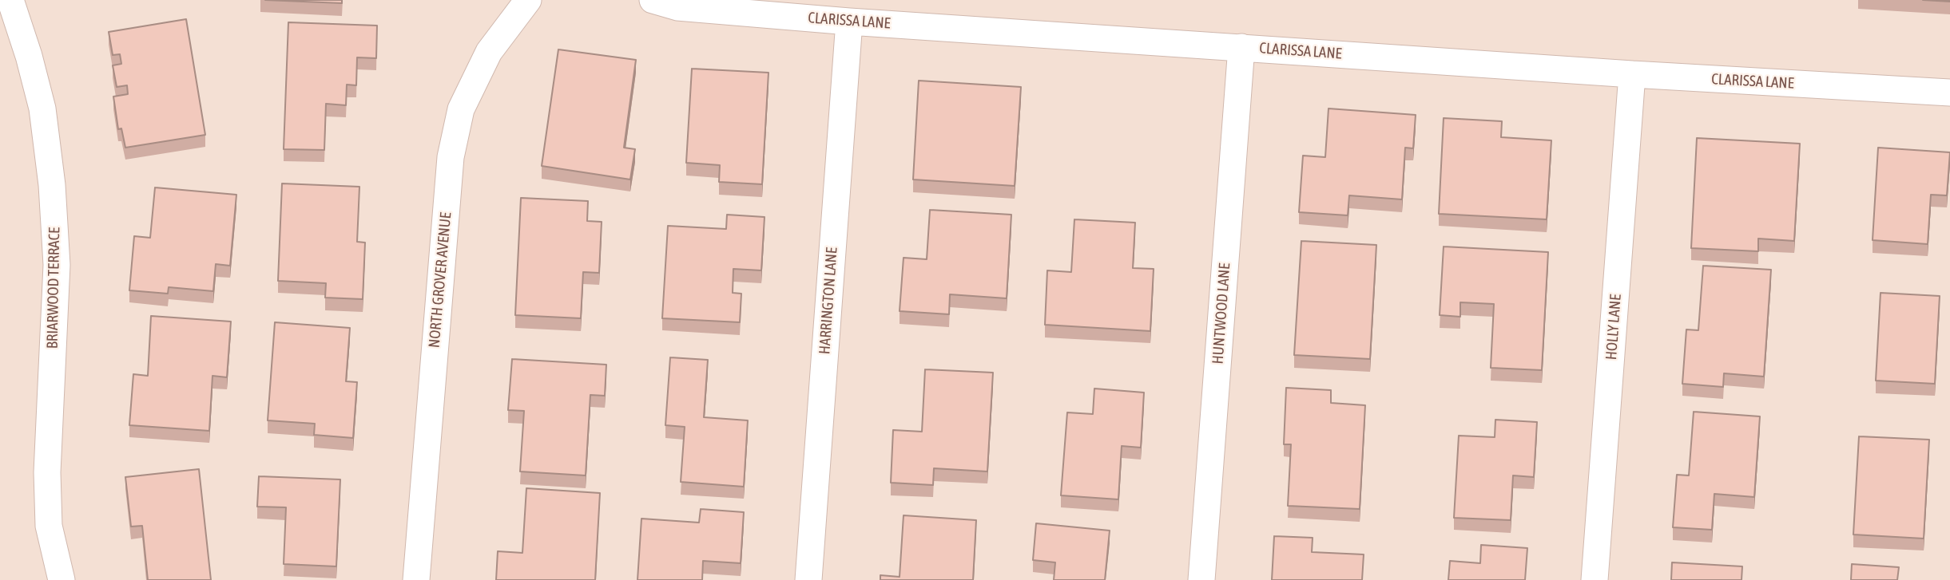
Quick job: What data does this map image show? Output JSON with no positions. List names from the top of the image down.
{
  "streets": {
    "street": [
      "CLARISSA LANE",
      "NORTH GROVER AVENUE",
      "BRIARWOOD TERRACE",
      "HARRINGTON LANE",
      "HUNTWOOD LANE",
      "HOLLY LANE"
    ]
  },
  "crossings": [
    ["CLARISSA LANE", "HARRINGTON LANE"],
    ["CLARISSA LANE", "HUNTWOOD LANE"],
    ["CLARISSA LANE", "HOLLY LANE"]
  ]
}
